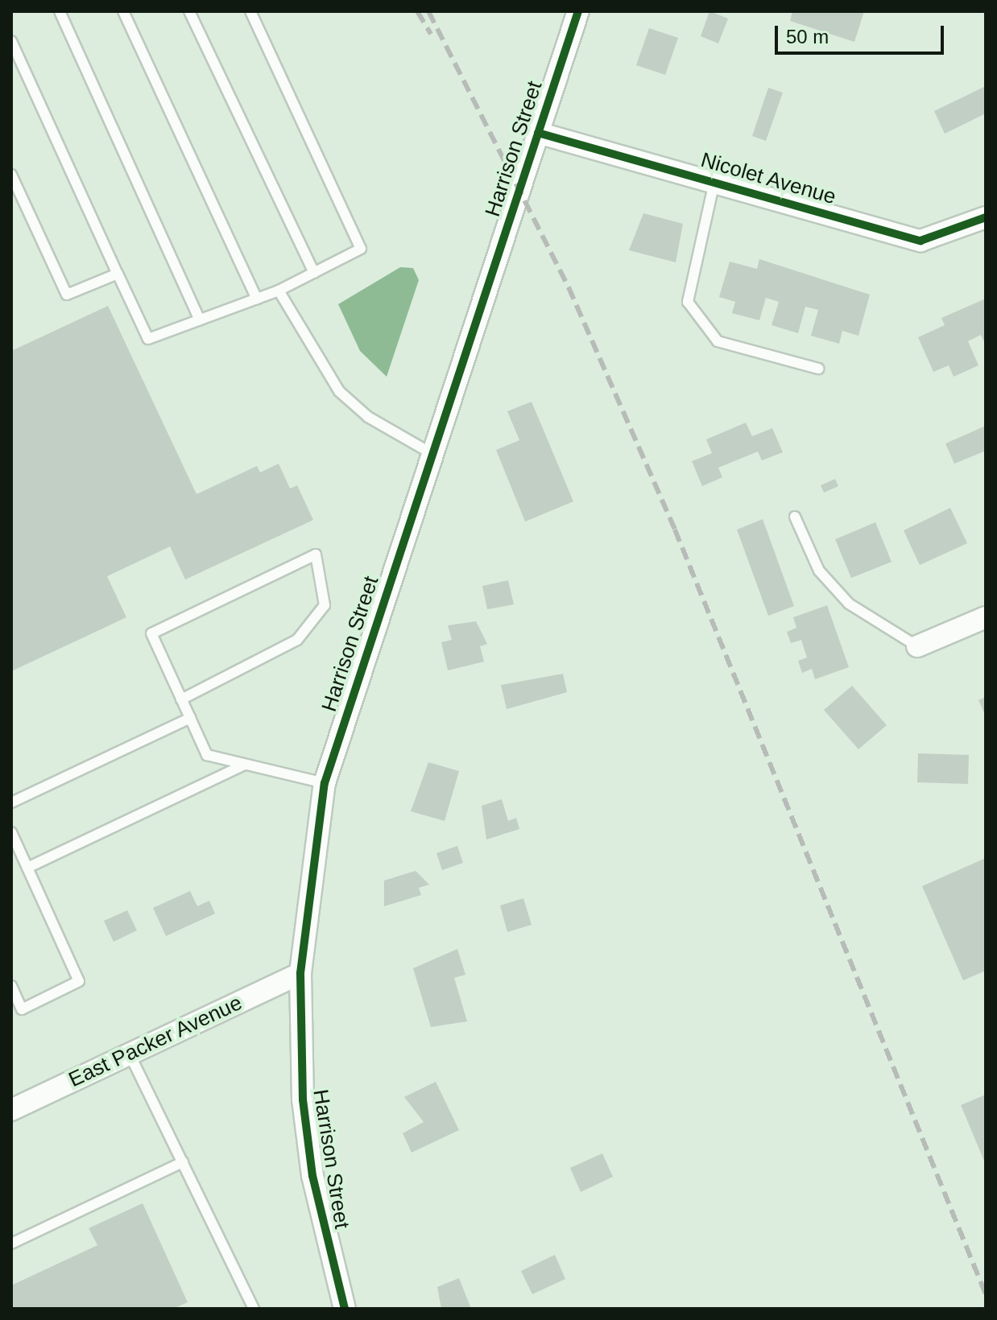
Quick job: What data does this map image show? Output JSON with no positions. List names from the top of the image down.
{
  "streets": {
    "street": ["Harrison Street", "Nicolet Avenue", "East Packer Avenue"]
  },
  "crossings": [
    ["Harrison Street", "Nicolet Avenue"],
    ["Harrison Street", "East Packer Avenue"]
  ],
  "scale_bar": "50 m"
}
